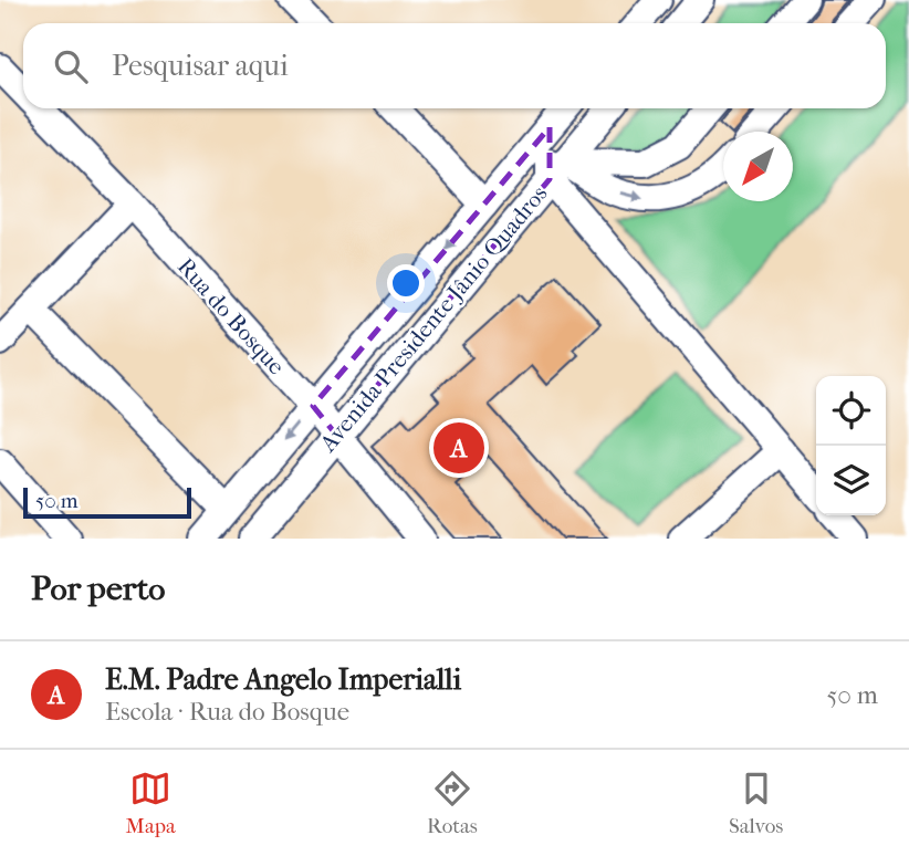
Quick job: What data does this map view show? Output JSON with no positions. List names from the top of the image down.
{
  "streets": {
    "street": ["Rua do Bosque", "Avenida Presidente Jânio Quadros"]
  },
  "crossings": [
    ["Rua do Bosque", "Avenida Presidente Jânio Quadros"]
  ],
  "scale_bar": "50 m",
  "north": "bottom left",
  "page": {
    "search": "Pesquisar aqui",
    "pins": "A",
    "scale": "50 m",
    "heading": "Por perto",
    "list": [
      {
        "mark": "A",
        "name": "E.M. Padre Angelo Imperialli",
        "note": "Escola · Rua do Bosque",
        "value": "50 m"
      }
    ],
    "nav": ["Mapa", "Rotas", "Salvos"]
  }
}
